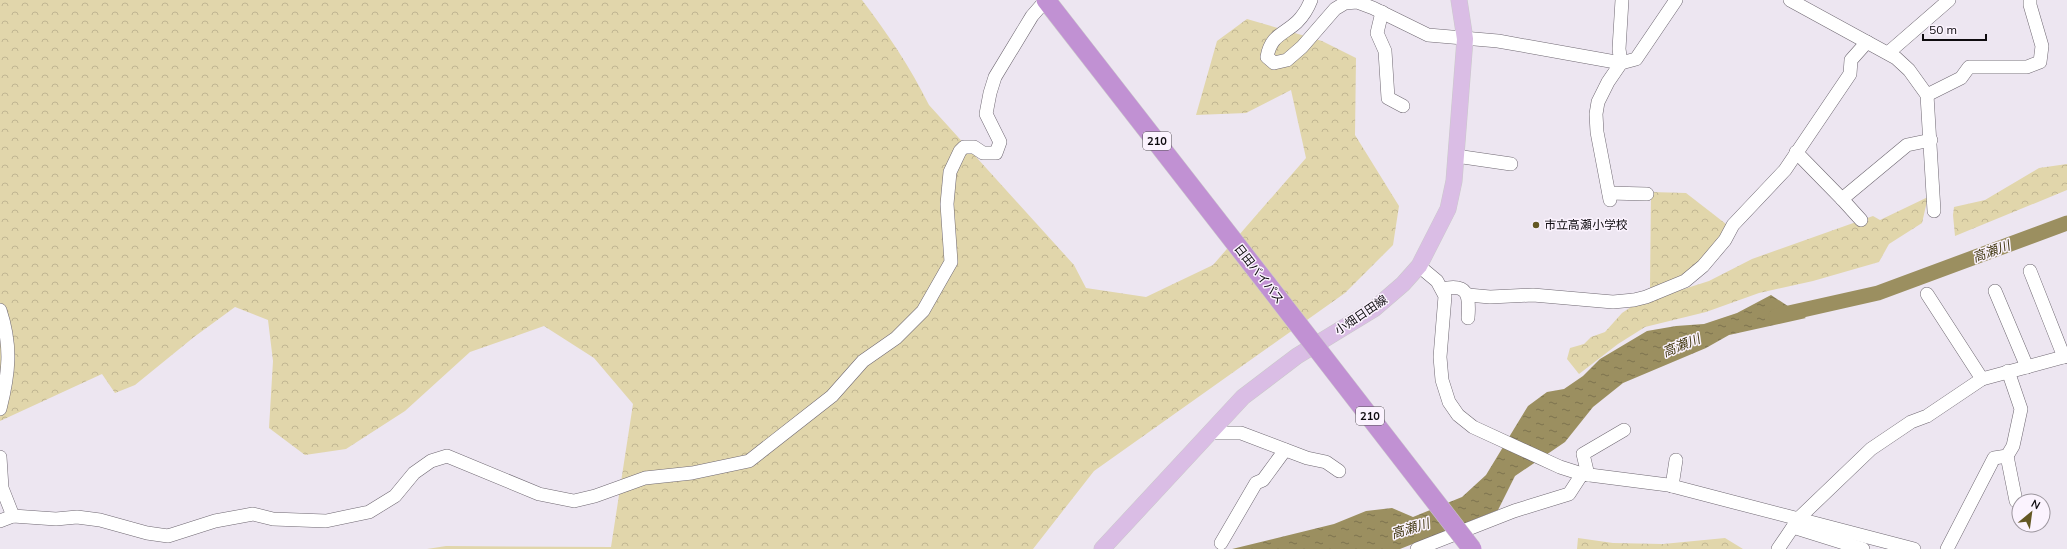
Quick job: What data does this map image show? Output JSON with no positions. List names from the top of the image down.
{
  "streets": {
    "highway": ["210", "日田バイパス"],
    "main road": ["小畑日田線"]
  },
  "water": ["高瀬川"],
  "places": ["市立高瀬小学校"],
  "scale_bar": "50 m",
  "north": "top right"
}
